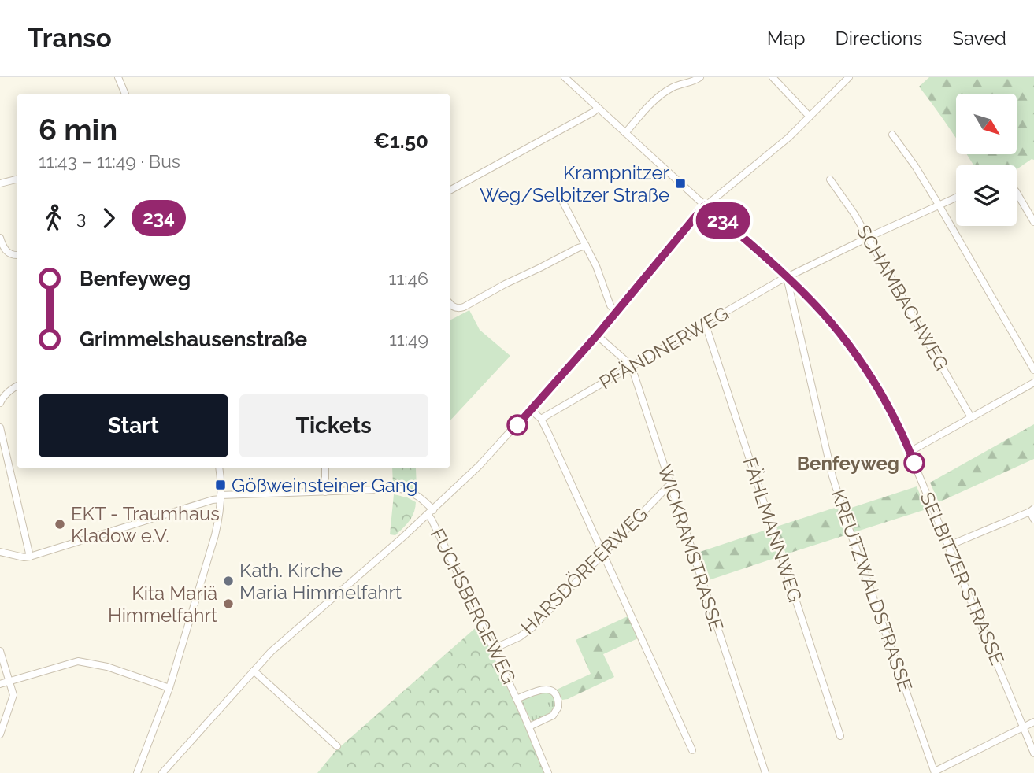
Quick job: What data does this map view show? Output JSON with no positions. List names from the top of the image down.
{
  "streets": {
    "street": [
      "SCHAMBACHWEG",
      "PFÄNDNERWEG",
      "FÄHLMANNWEG",
      "WICKRAMSTRASSE",
      "HARSDÖRFERWEG",
      "SELBITZER STRASSE",
      "KREUTZWALDSTRASSE",
      "FUCHSBERGEWEG"
    ]
  },
  "crossings": [
    ["SCHAMBACHWEG", "PFÄNDNERWEG"],
    ["PFÄNDNERWEG", "FÄHLMANNWEG"],
    ["PFÄNDNERWEG", "WICKRAMSTRASSE"],
    ["PFÄNDNERWEG", "SELBITZER STRASSE"],
    ["PFÄNDNERWEG", "KREUTZWALDSTRASSE"],
    ["WICKRAMSTRASSE", "HARSDÖRFERWEG"],
    ["HARSDÖRFERWEG", "FUCHSBERGEWEG"],
    ["SELBITZER STRASSE", "KREUTZWALDSTRASSE"]
  ],
  "places": {
    "transit": ["Krampnitzer Weg/Selbitzer Straße", "Gößweinsteiner Gang"],
    "other": [
      "Benfeyweg",
      "EKT - Traumhaus Kladow e.V.",
      "Kath. Kirche Maria Himmelfahrt",
      "Kita Mariä Himmelfahrt"
    ]
  },
  "lines": ["bus line 234"],
  "north": "bottom right",
  "page": {
    "header": "Transo",
    "nav": ["Map", "Directions", "Saved"],
    "on_map": "234",
    "heading": ["6 min", "11:43 – 11:49 · Bus", "€1.50"],
    "legs": ["3", "234"],
    "list": [
      {
        "name": "Benfeyweg",
        "value": "11:46"
      },
      {
        "name": "Grimmelshausenstraße",
        "value": "11:49"
      }
    ],
    "buttons": ["Start", "Tickets"]
  }
}
